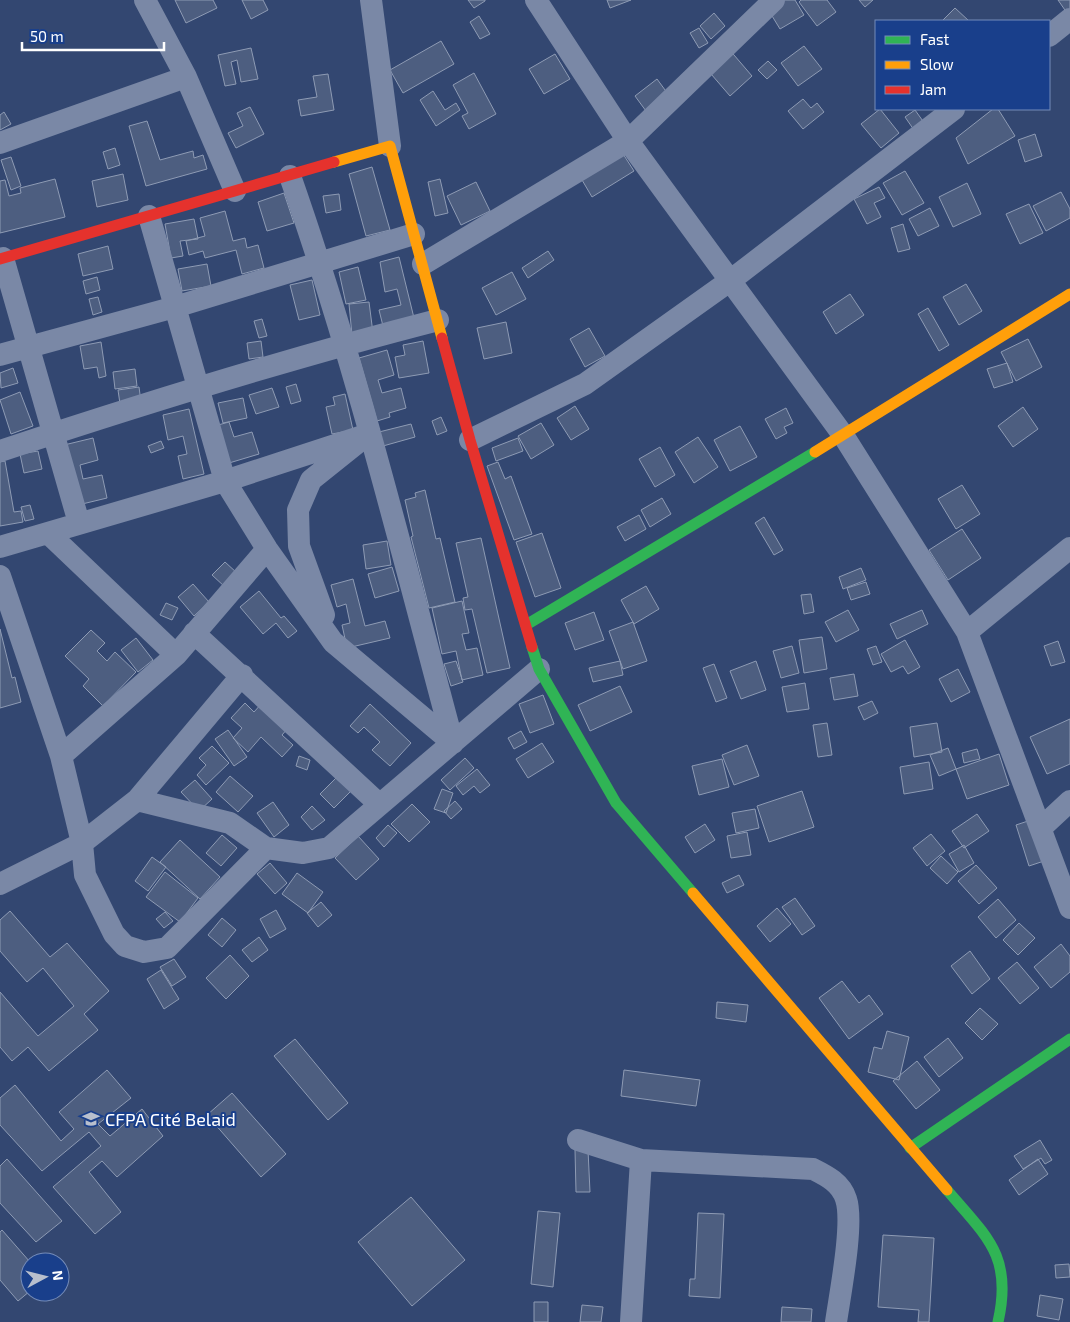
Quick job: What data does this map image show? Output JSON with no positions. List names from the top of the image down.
{
  "places": {
    "school or university": ["CFPA Cité Belaid"]
  },
  "legend": ["Fast", "Slow", "Jam"],
  "scale_bar": "50 m",
  "north": "right"
}
